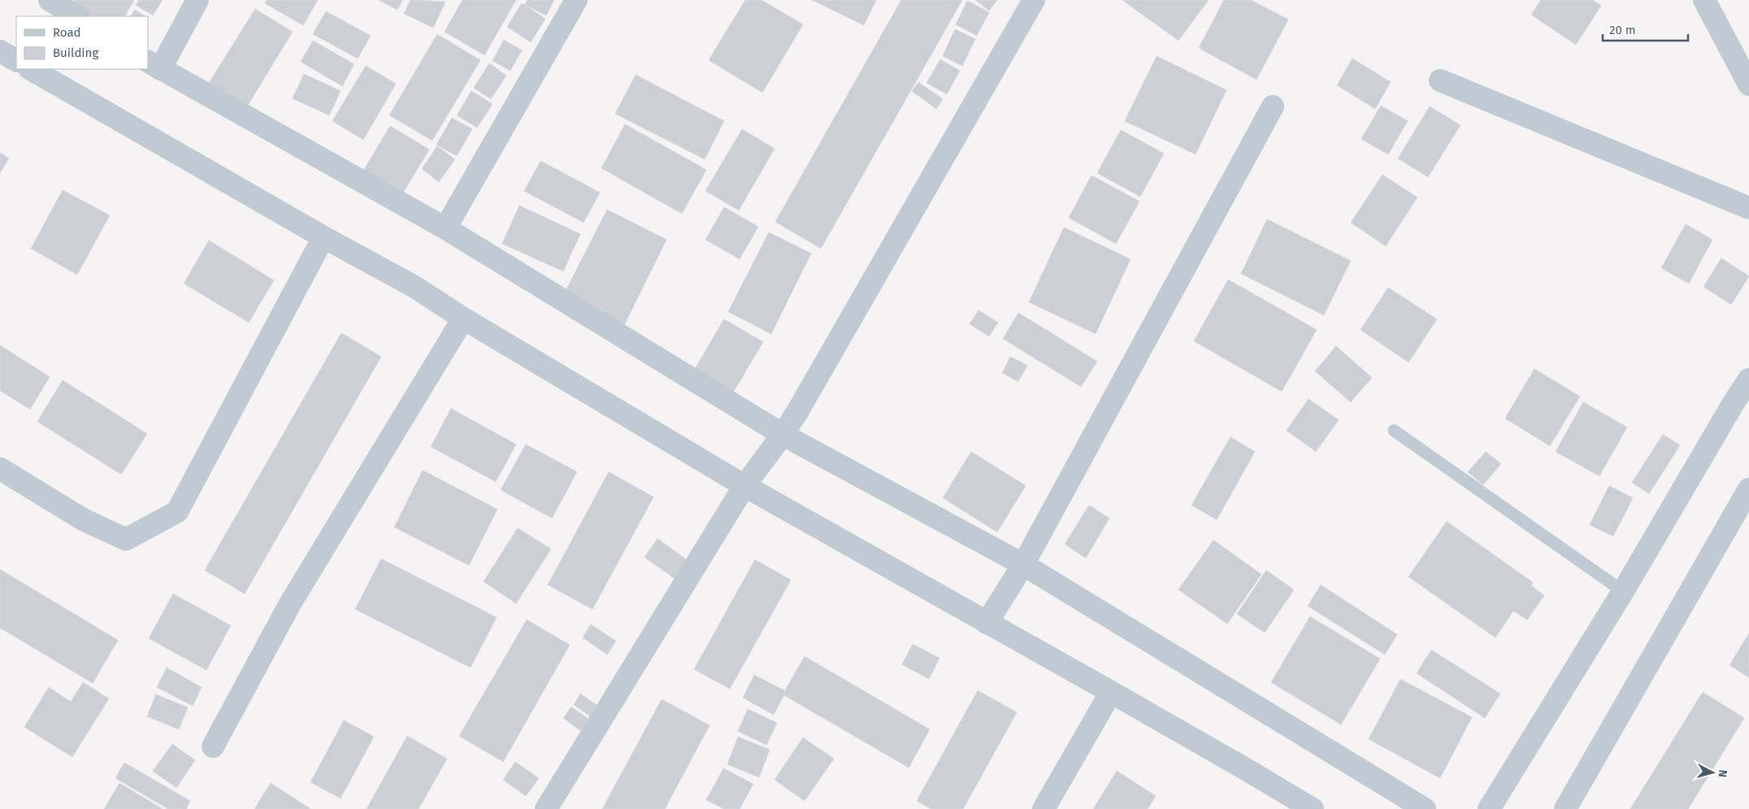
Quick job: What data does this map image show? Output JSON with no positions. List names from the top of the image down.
{
  "legend": ["Road", "Building"],
  "scale_bar": "20 m",
  "north": "right"
}
